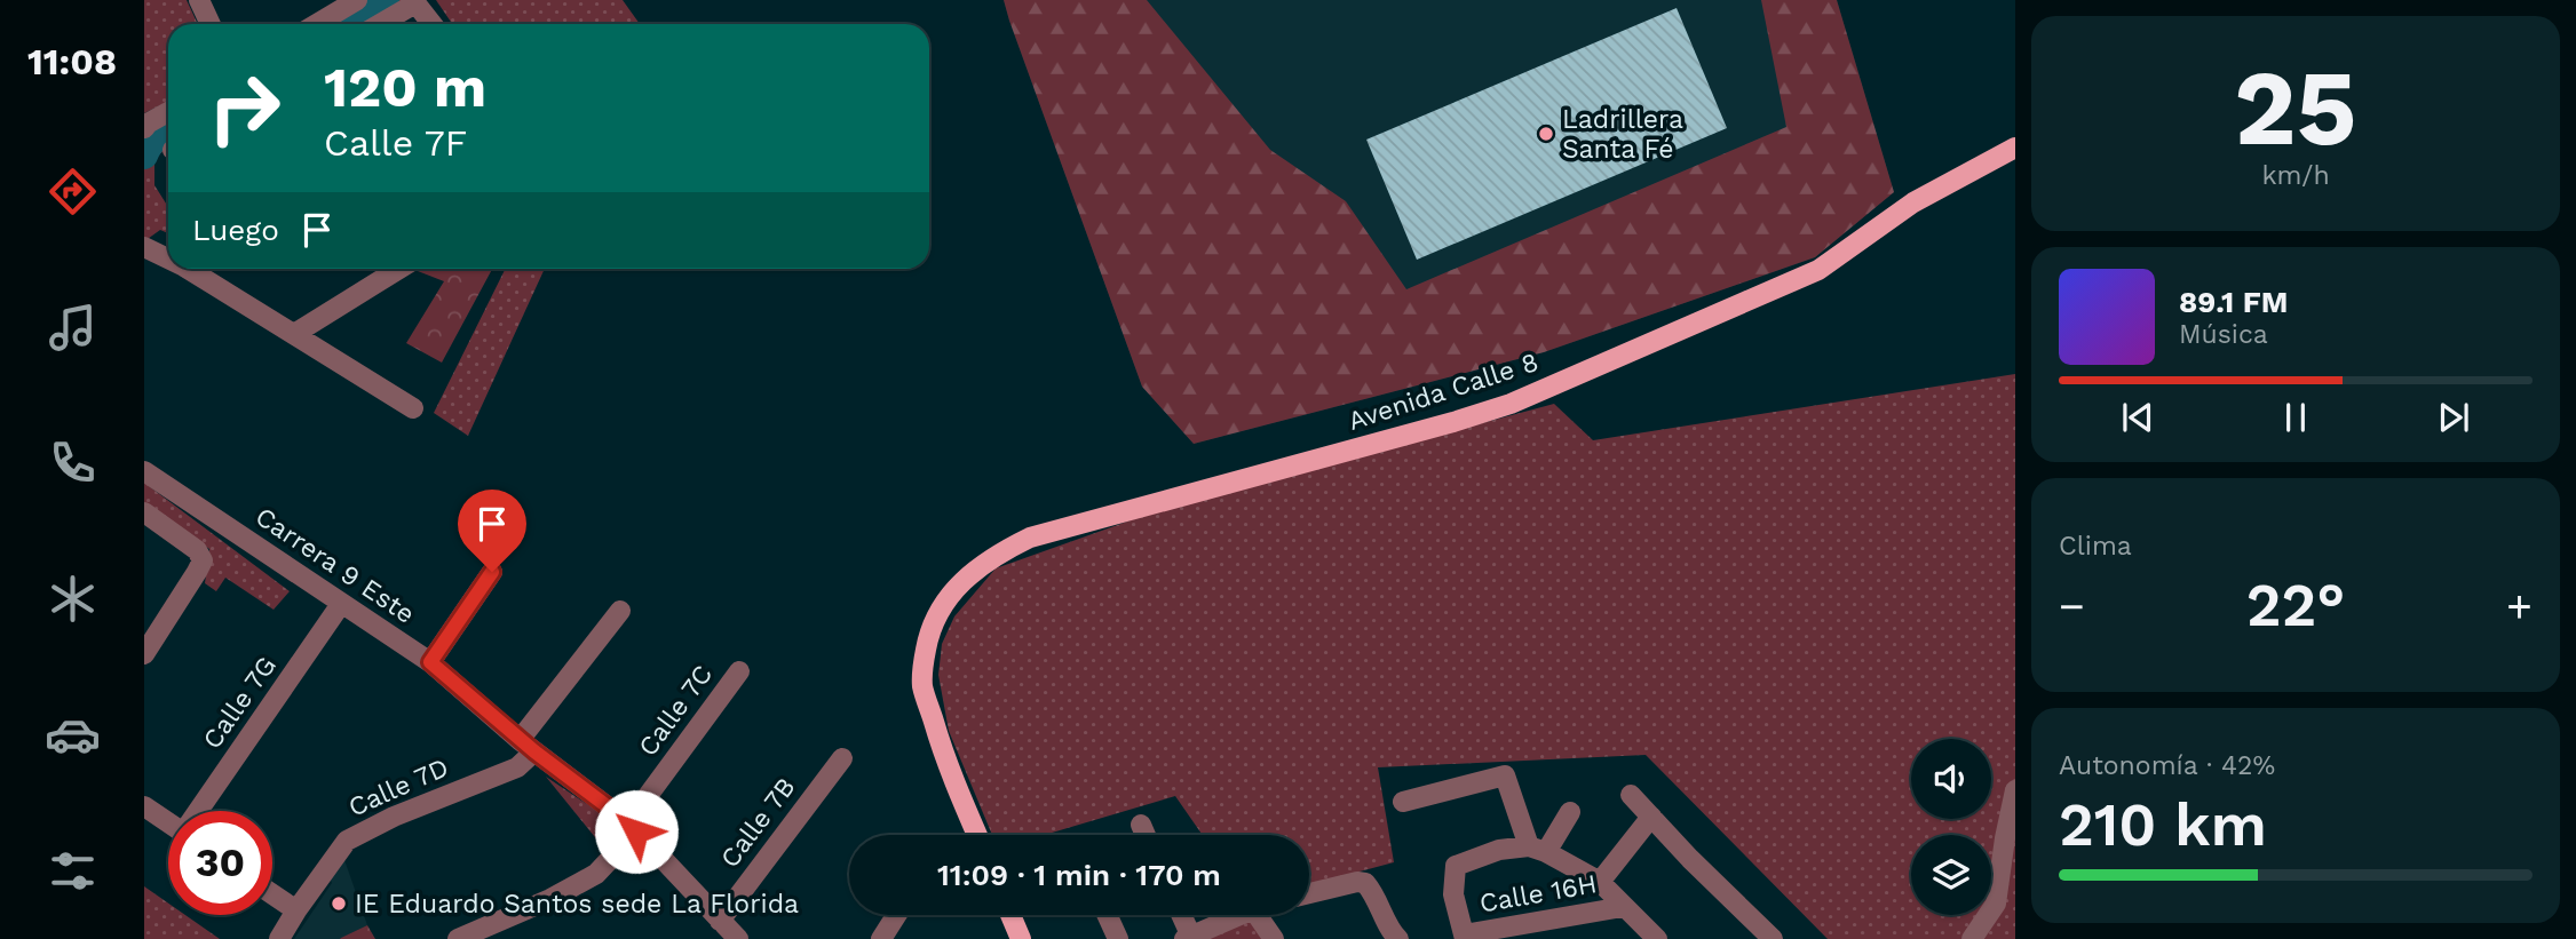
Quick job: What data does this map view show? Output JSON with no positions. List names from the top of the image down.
{
  "streets": {
    "main road": ["Avenida Calle 8"],
    "street": [
      "Carrera 9 Este",
      "Calle 7G",
      "Calle 7C",
      "Calle 7D",
      "Calle 7B",
      "Calle 16H"
    ]
  },
  "crossings": [
    ["Carrera 9 Este", "Calle 7G"],
    ["Carrera 9 Este", "Calle 7C"],
    ["Carrera 9 Este", "Calle 7D"],
    ["Carrera 9 Este", "Calle 7B"]
  ],
  "places": ["Ladrillera Santa Fé", "IE Eduardo Santos sede La Florida"],
  "page": {
    "tabs": "11:08",
    "tile": [
      ["25", "km/h"],
      "Clima",
      ["Autonomía · 42%", "210 km"]
    ],
    "turn": ["120 m", "Calle 7F"],
    "then": "Luego",
    "song": ["89.1 FM", "Música"],
    "heat": ["−", "22°", "+"],
    "limit": "30",
    "trip": "11:09 · 1 min · 170 m"
  }
}
